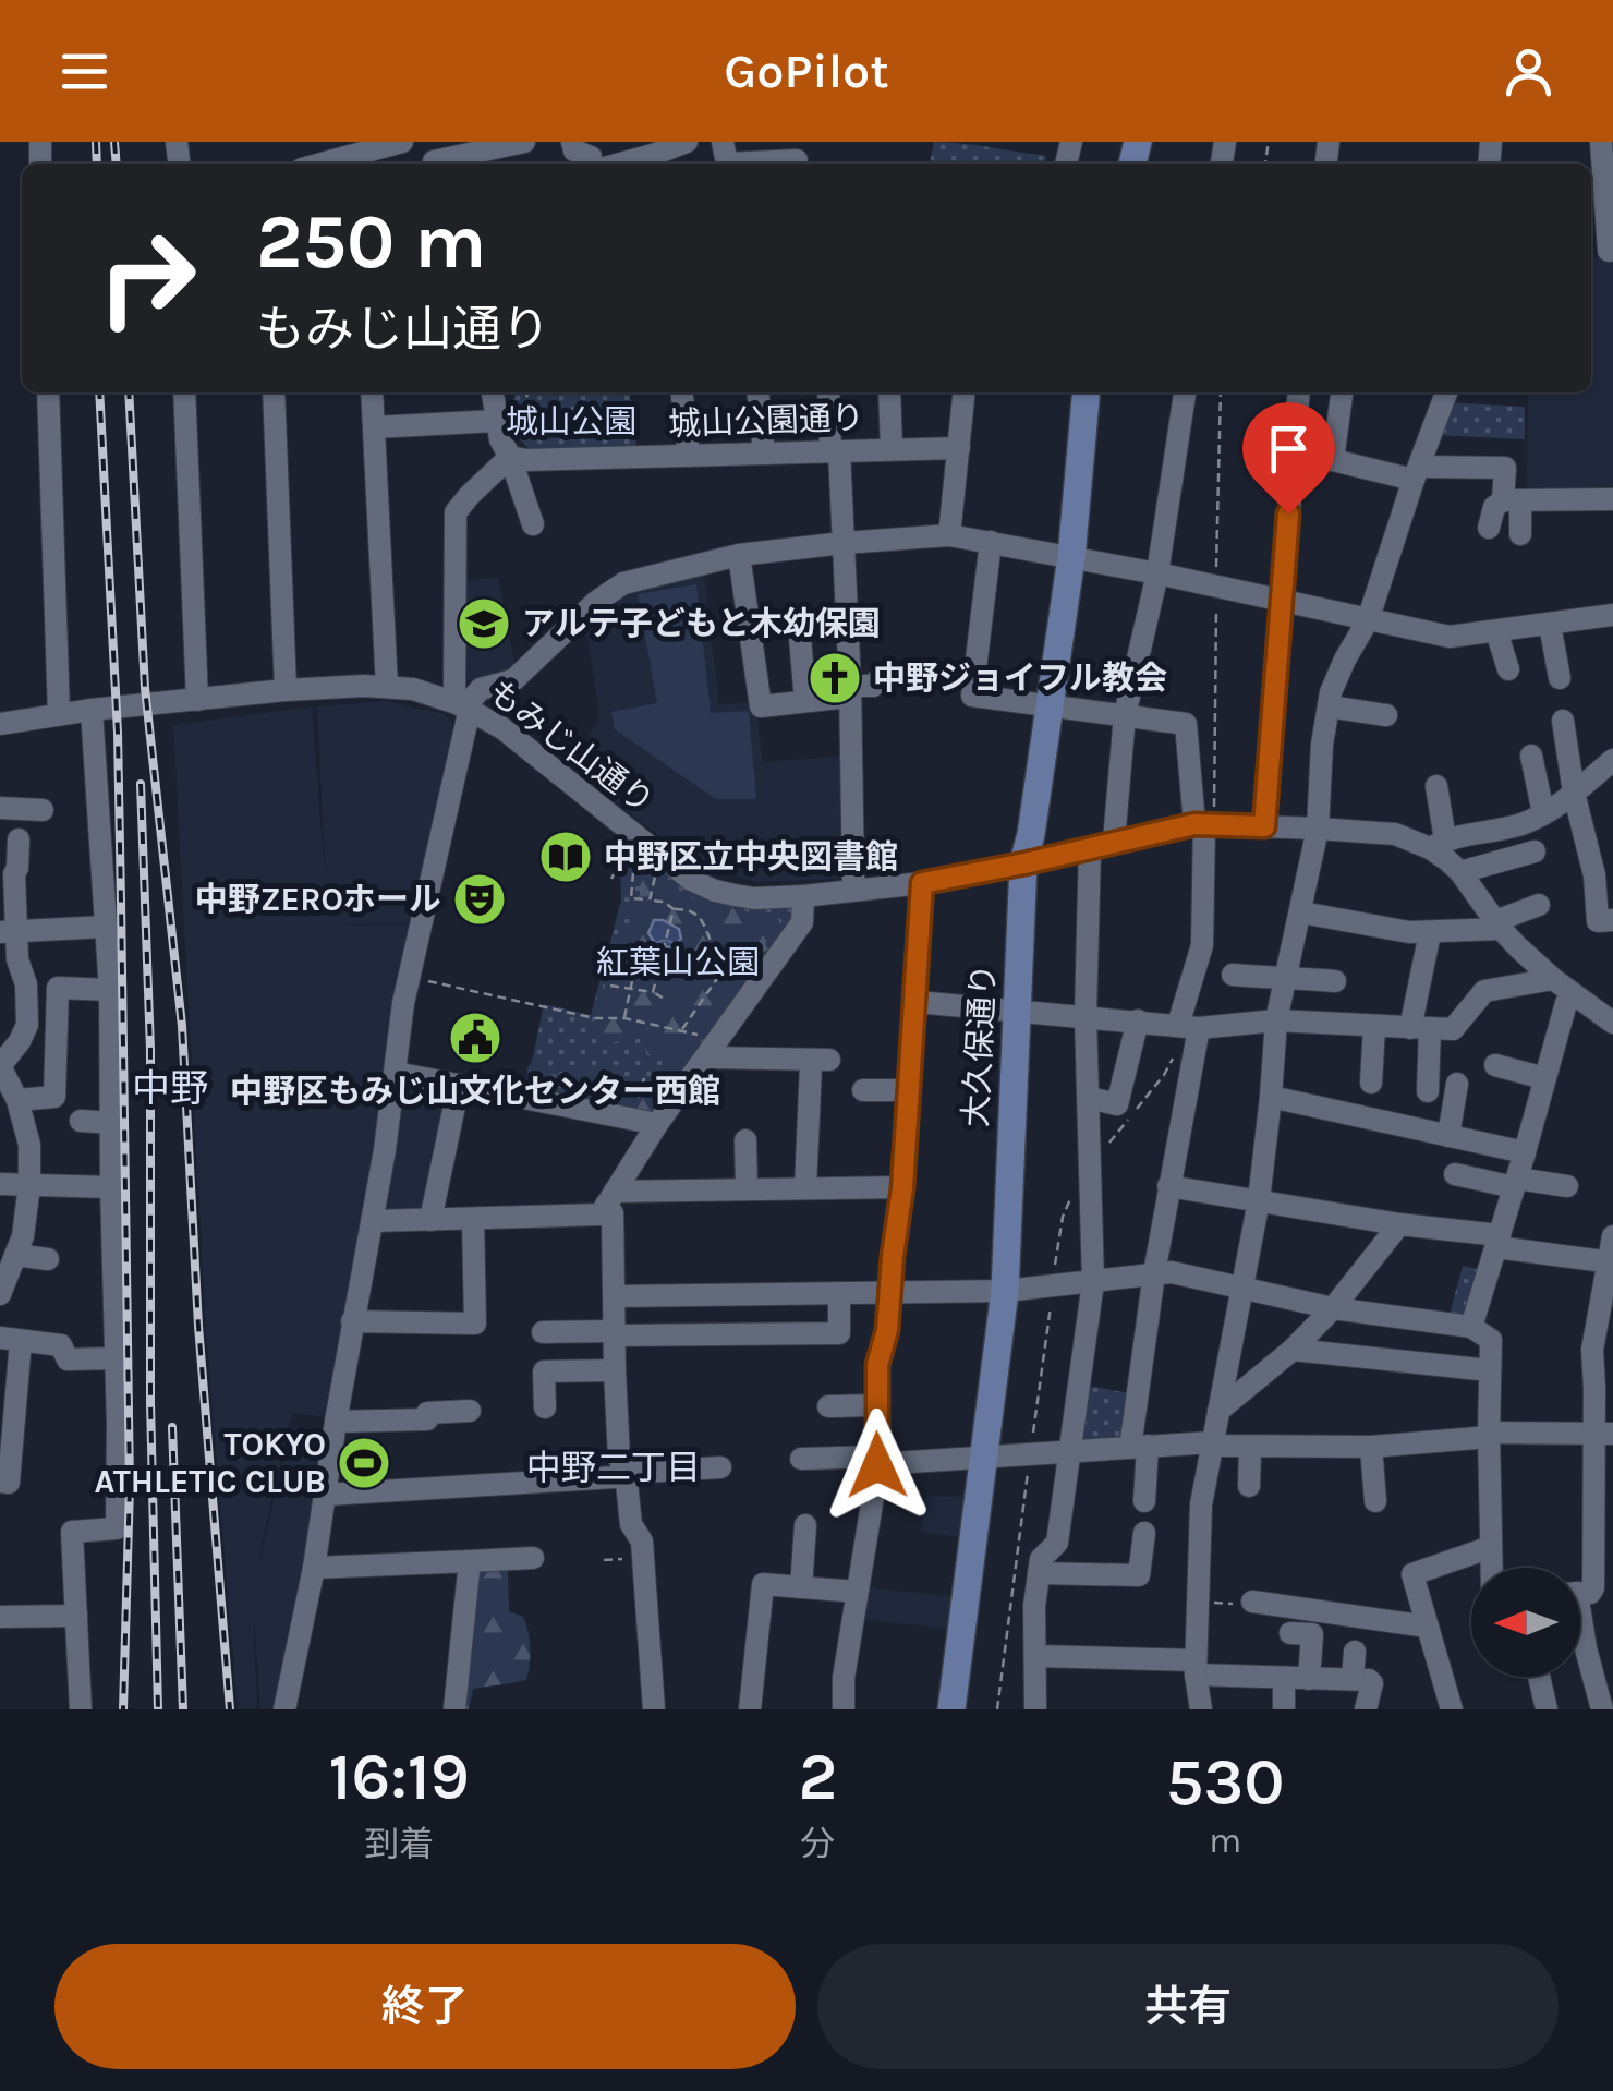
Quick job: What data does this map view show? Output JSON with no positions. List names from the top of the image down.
{
  "streets": {
    "main road": ["大久保通り"],
    "street": ["城山公園通り", "もみじ山通り"]
  },
  "crossings": [
    ["もみじ山通り", "大久保通り"]
  ],
  "districts": ["中野", "中野二丁目"],
  "parks": ["城山公園", "紅葉山公園"],
  "places": {
    "school or university": ["アルテ子どもと木幼保園"],
    "church": ["中野ジョイフル教会"],
    "library": ["中野区立中央図書館"],
    "theatre": ["中野ZEROホール"],
    "public building": ["中野区もみじ山文化センター西館"],
    "sports": ["TOKYO ATHLETIC CLUB"]
  },
  "north": "left",
  "page": {
    "header": "GoPilot",
    "turn": ["250 m", "もみじ山通り"],
    "eta": [
      "16:19",
      "到着",
      "2",
      "分",
      "530",
      "m"
    ],
    "buttons": ["終了", "共有"]
  }
}
